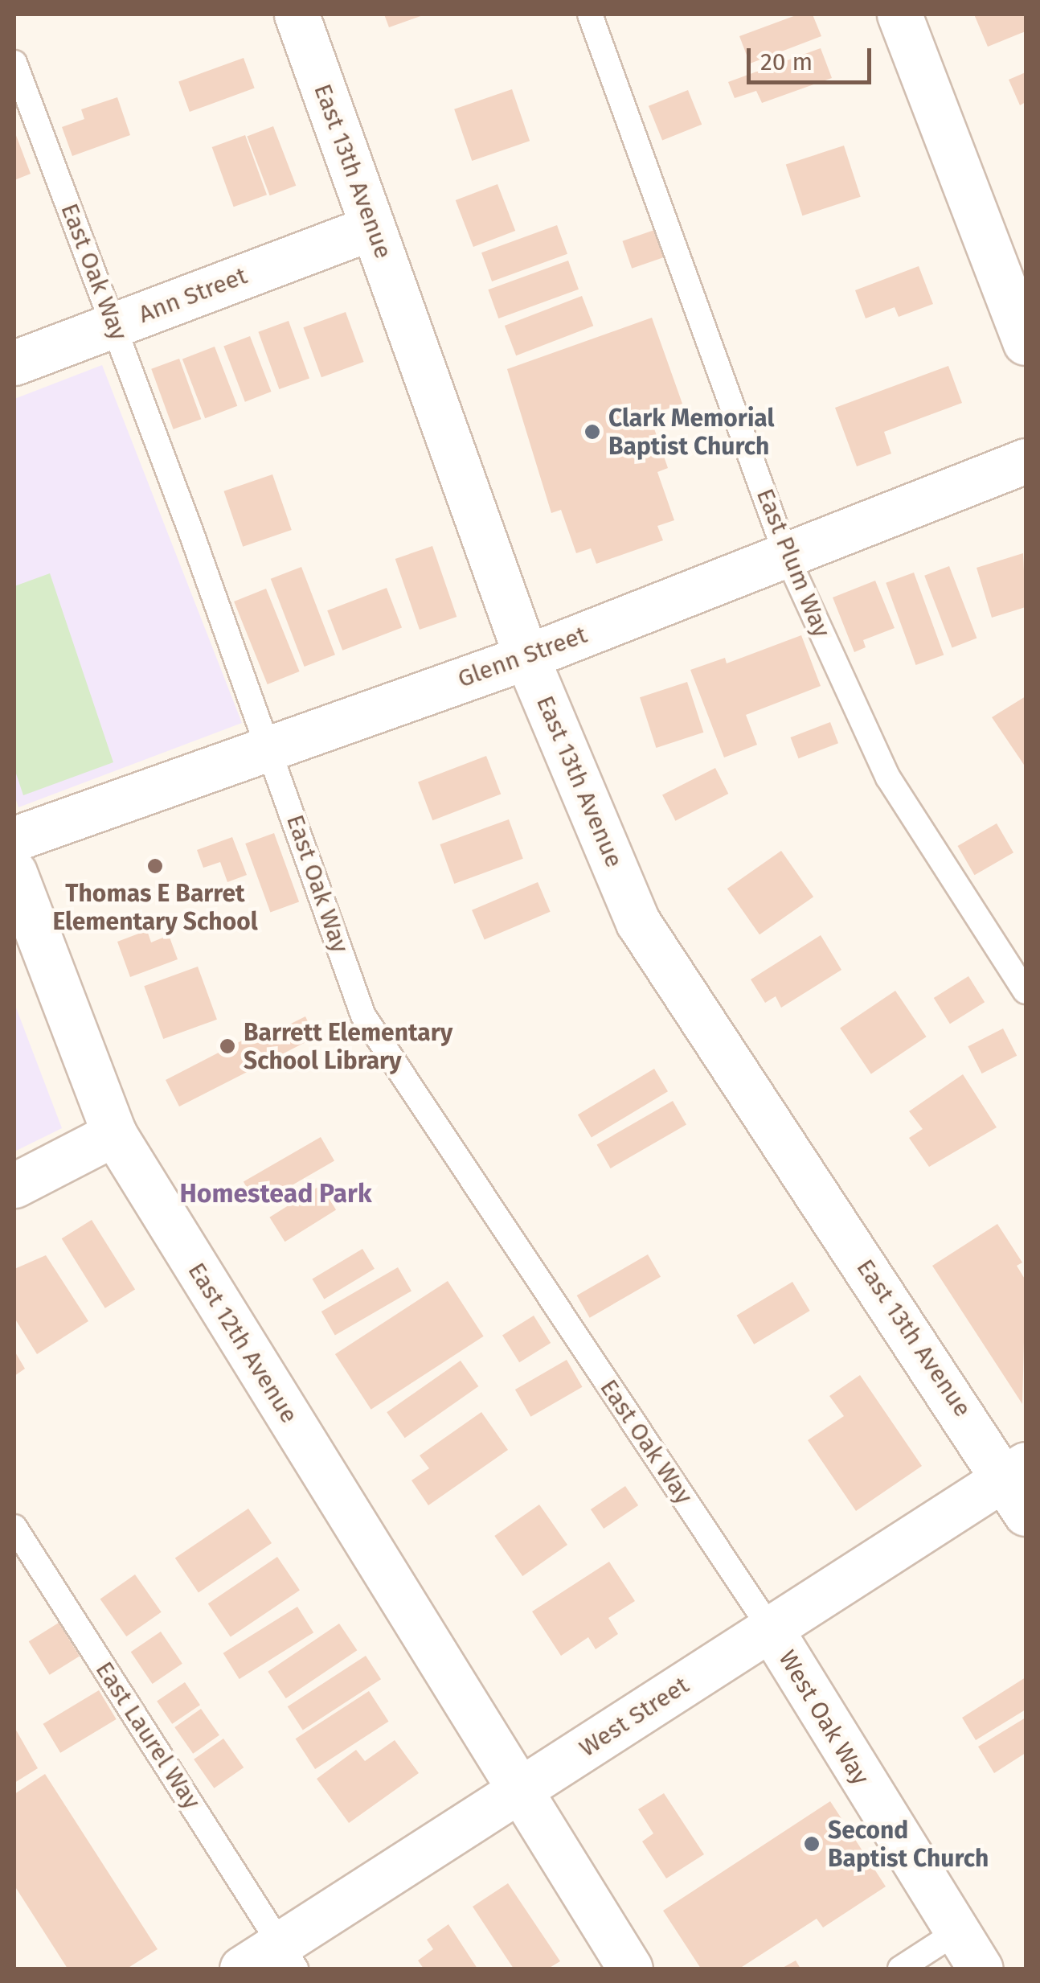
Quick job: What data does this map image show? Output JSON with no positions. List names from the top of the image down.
{
  "streets": {
    "street": [
      "East 13th Avenue",
      "Ann Street",
      "Glenn Street",
      "East 12th Avenue",
      "West Street",
      "West Oak Way"
    ],
    "lane": ["East Oak Way", "East Plum Way", "East Laurel Way"]
  },
  "crossings": [
    ["East 13th Avenue", "Ann Street"],
    ["East 13th Avenue", "Glenn Street"],
    ["East 13th Avenue", "West Street"],
    ["East Oak Way", "Ann Street"],
    ["East Oak Way", "Glenn Street"],
    ["East Oak Way", "West Street"],
    ["East Oak Way", "West Oak Way"],
    ["East Plum Way", "Glenn Street"],
    ["East 12th Avenue", "West Street"],
    ["West Street", "West Oak Way"],
    ["West Street", "East Laurel Way"]
  ],
  "districts": ["Homestead Park"],
  "places": [
    "Clark Memorial Baptist Church",
    "Thomas E Barret Elementary School",
    "Barrett Elementary School Library",
    "Second Baptist Church"
  ],
  "scale_bar": "20 m"
}
